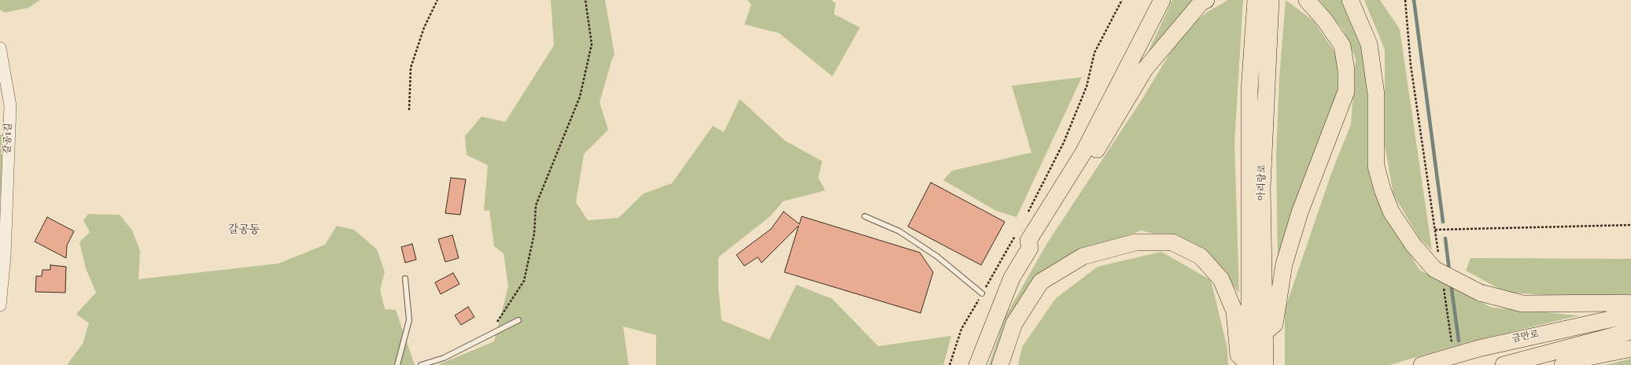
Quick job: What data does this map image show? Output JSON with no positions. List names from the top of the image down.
{
  "streets": {
    "highway": ["아리랑로", "금만로"],
    "street": ["갈공1길"]
  },
  "districts": ["갈공동"]
}
